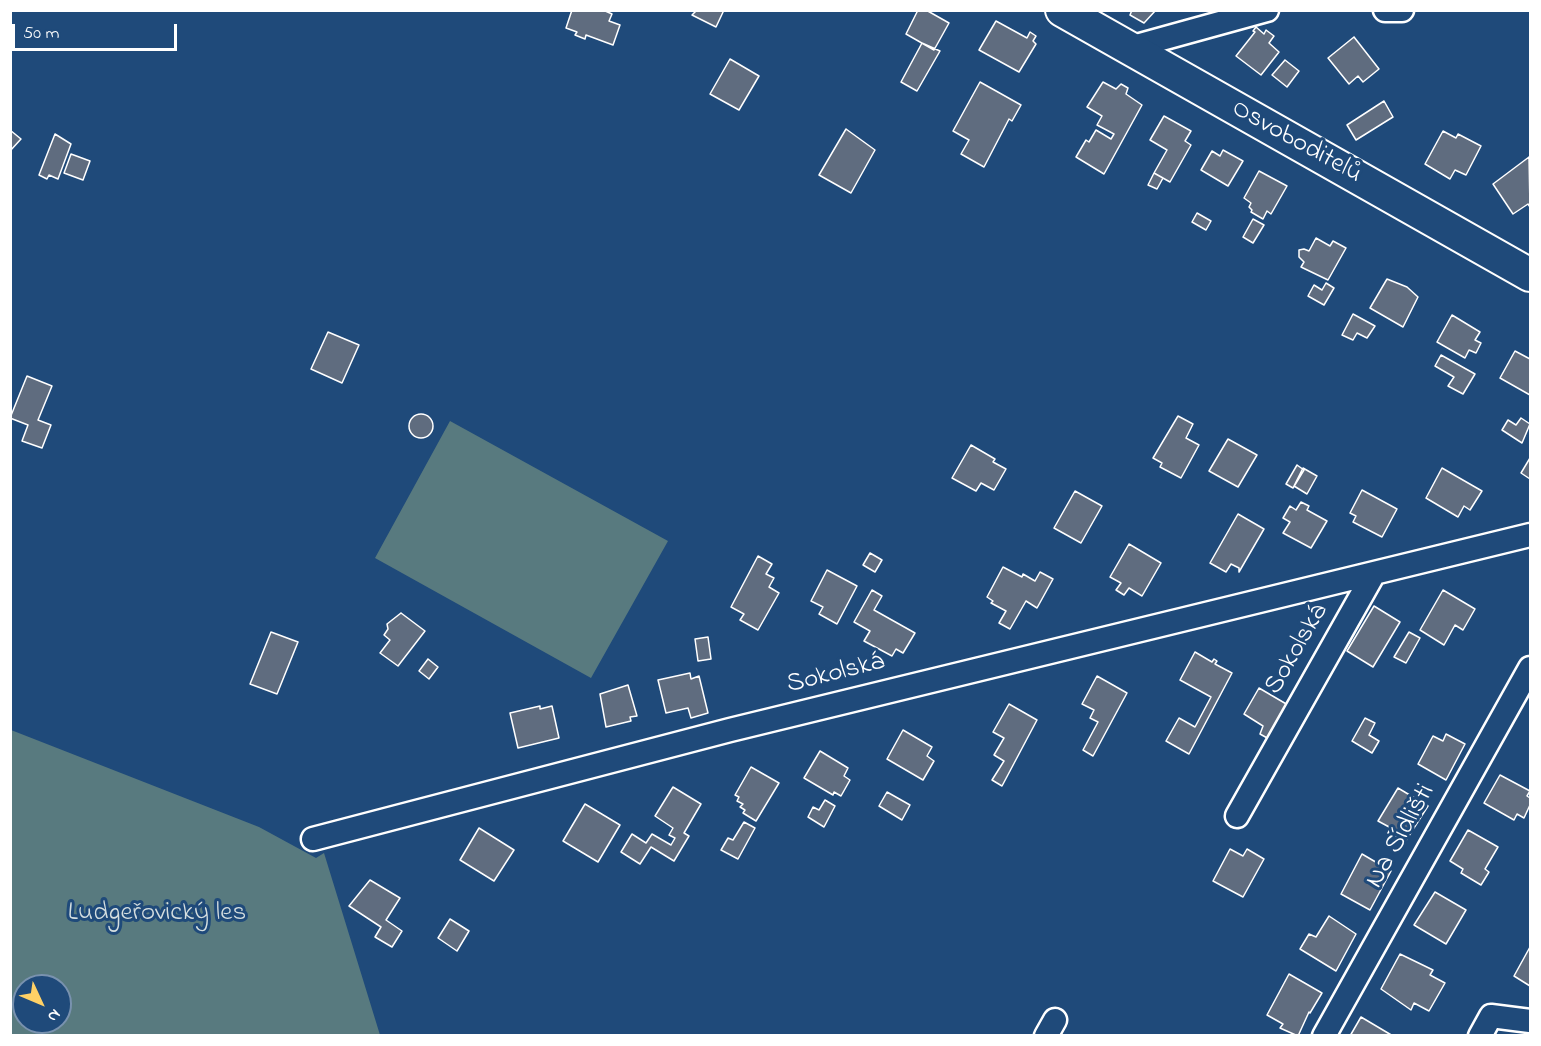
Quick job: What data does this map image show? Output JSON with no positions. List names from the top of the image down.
{
  "streets": {
    "street": ["Osvoboditelů", "Sokolská", "Na Sídlišti"]
  },
  "parks": ["Ludgeřovický les"],
  "scale_bar": "50 m",
  "north": "bottom right"
}
